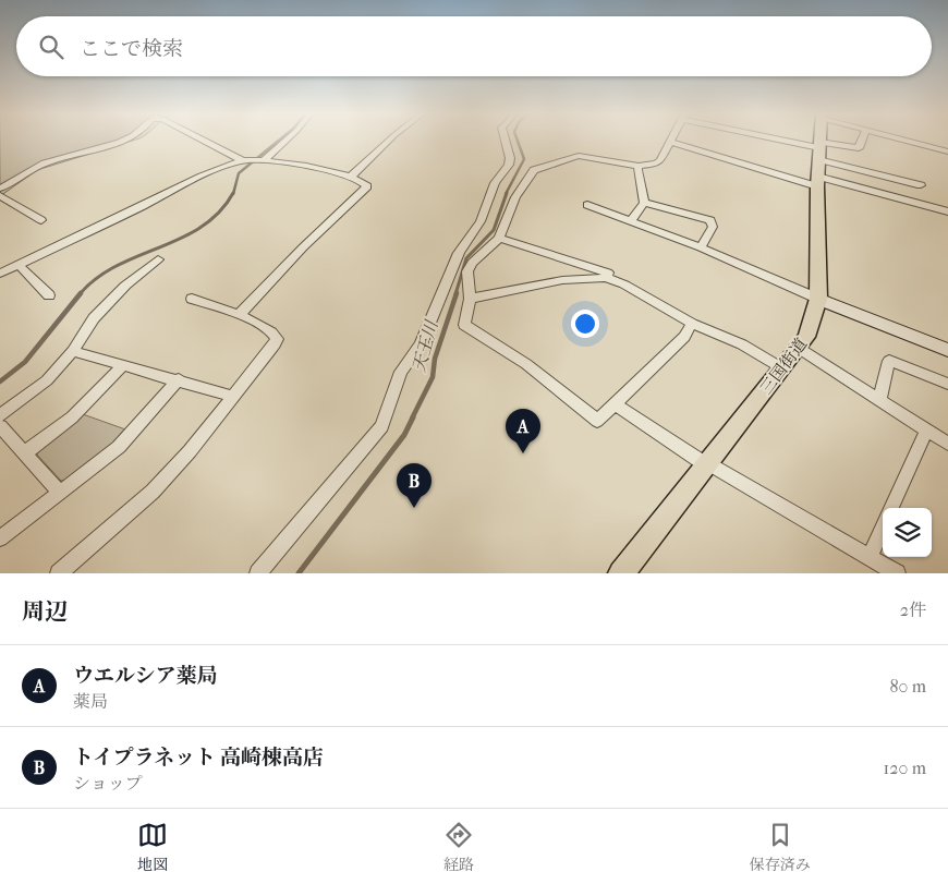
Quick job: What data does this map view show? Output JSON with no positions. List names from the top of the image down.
{
  "streets": {
    "main road": ["三国街道"]
  },
  "water": ["天王川"],
  "page": {
    "search": "ここで検索",
    "pins": ["A", "B"],
    "heading": ["周辺", "2件"],
    "list": [
      {
        "mark": "A",
        "name": "ウエルシア薬局",
        "note": "薬局",
        "value": "80 m"
      },
      {
        "mark": "B",
        "name": "トイプラネット 高崎棟高店",
        "note": "ショップ",
        "value": "120 m"
      }
    ],
    "nav": ["地図", "経路", "保存済み"]
  }
}
